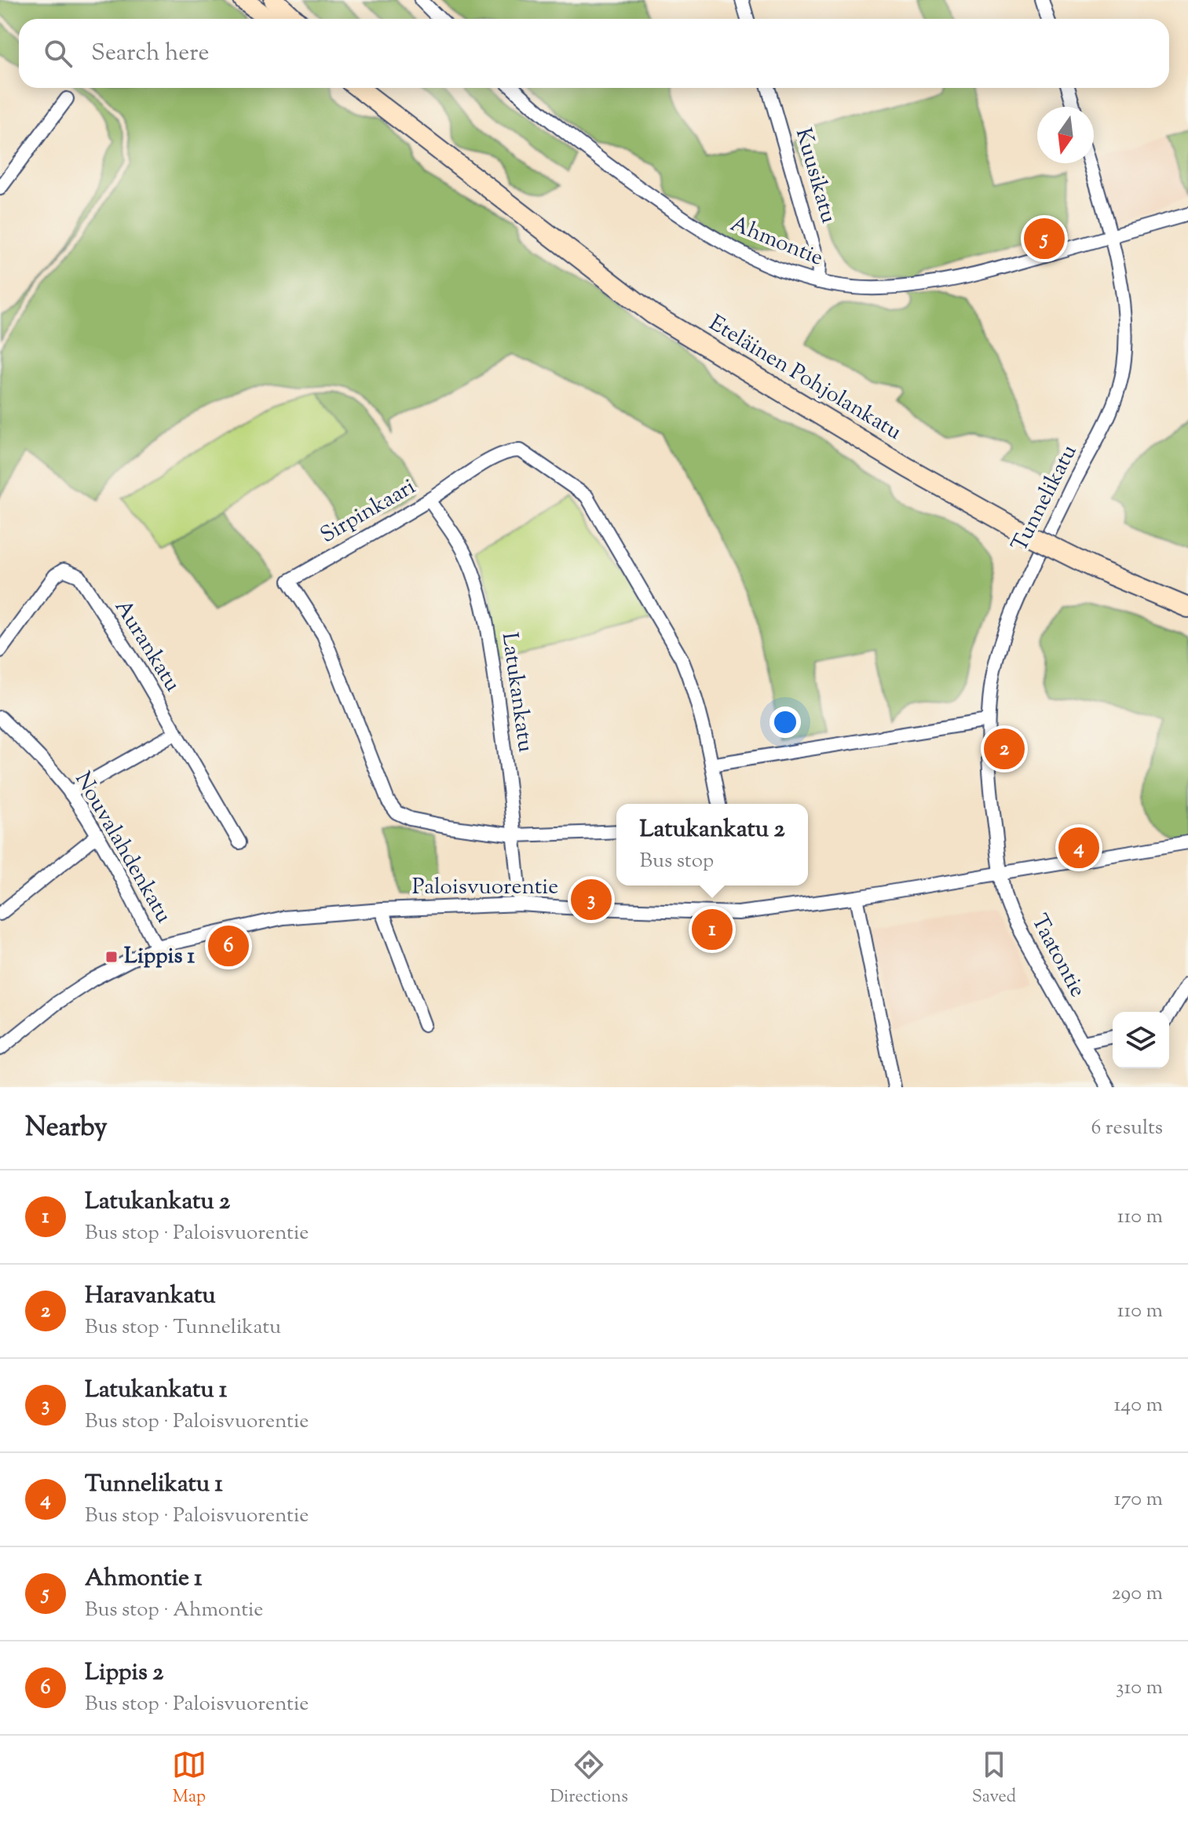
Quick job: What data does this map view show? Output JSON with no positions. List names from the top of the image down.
{
  "streets": {
    "main road": ["Eteläinen Pohjolankatu"],
    "street": [
      "Kuusikatu",
      "Ahmontie",
      "Tunnelikatu",
      "Sirpinkaari",
      "Aurankatu",
      "Latukankatu",
      "Nouvalahdenkatu",
      "Paloisvuorentie",
      "Taatontie"
    ]
  },
  "crossings": [
    ["Kuusikatu", "Ahmontie"],
    ["Ahmontie", "Tunnelikatu"],
    ["Tunnelikatu", "Paloisvuorentie"],
    ["Tunnelikatu", "Taatontie"],
    ["Sirpinkaari", "Latukankatu"],
    ["Latukankatu", "Paloisvuorentie"],
    ["Nouvalahdenkatu", "Paloisvuorentie"],
    ["Paloisvuorentie", "Taatontie"]
  ],
  "places": {
    "transit": ["Lippis 1"]
  },
  "north": "bottom",
  "page": {
    "search": "Search here",
    "pins": [
      "5",
      "2",
      "4",
      "3",
      "1",
      "6"
    ],
    "popup": ["Latukankatu 2", "Bus stop"],
    "heading": ["Nearby", "6 results"],
    "list": [
      {
        "mark": "1",
        "name": "Latukankatu 2",
        "note": "Bus stop · Paloisvuorentie",
        "value": "110 m"
      },
      {
        "mark": "2",
        "name": "Haravankatu",
        "note": "Bus stop · Tunnelikatu",
        "value": "110 m"
      },
      {
        "mark": "3",
        "name": "Latukankatu 1",
        "note": "Bus stop · Paloisvuorentie",
        "value": "140 m"
      },
      {
        "mark": "4",
        "name": "Tunnelikatu 1",
        "note": "Bus stop · Paloisvuorentie",
        "value": "170 m"
      },
      {
        "mark": "5",
        "name": "Ahmontie 1",
        "note": "Bus stop · Ahmontie",
        "value": "290 m"
      },
      {
        "mark": "6",
        "name": "Lippis 2",
        "note": "Bus stop · Paloisvuorentie",
        "value": "310 m"
      }
    ],
    "nav": ["Map", "Directions", "Saved"]
  }
}
